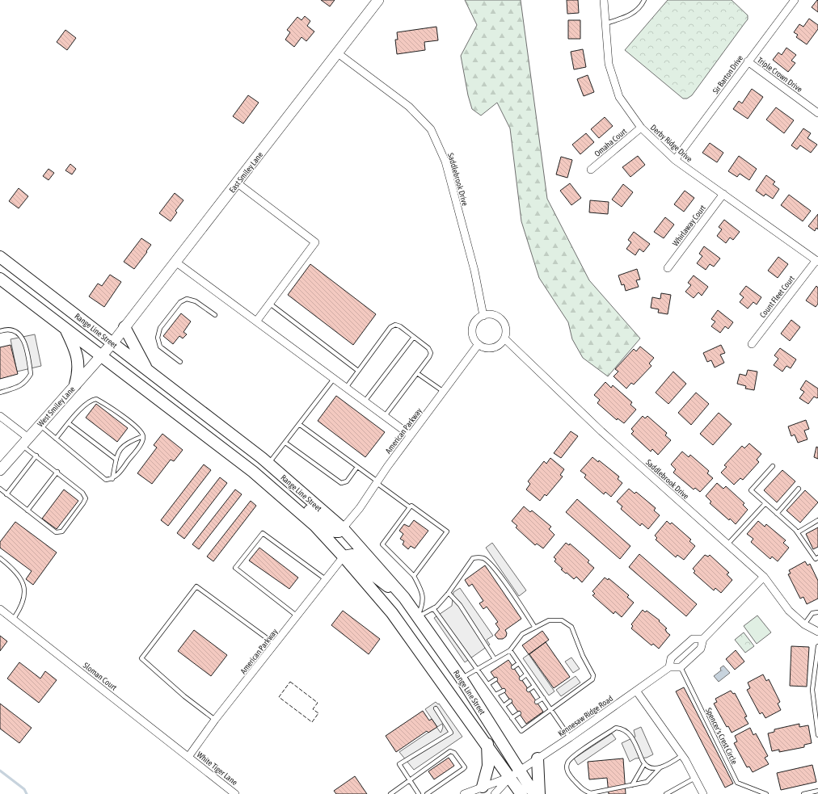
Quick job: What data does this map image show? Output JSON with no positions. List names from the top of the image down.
{
  "streets": {
    "main road": ["Range Line Street"],
    "street": [
      "Sir Barton Drive",
      "Triple Crown Drive",
      "Omaha Court",
      "Derby Ridge Drive",
      "East Smiley Lane",
      "Saddlebrook Drive",
      "Whirlaway Court",
      "Count Fleet Court",
      "West Smiley Lane",
      "American Parkway",
      "Sloman Court",
      "Kennesaw Ridge Road",
      "White Tiger Lane"
    ],
    "lane": ["Spencer's Crest Circle"]
  },
  "crossings": [
    ["Sir Barton Drive", "Triple Crown Drive"],
    ["Sir Barton Drive", "Derby Ridge Drive"],
    ["Omaha Court", "Derby Ridge Drive"],
    ["Derby Ridge Drive", "Whirlaway Court"],
    ["Derby Ridge Drive", "Count Fleet Court"],
    ["East Smiley Lane", "Saddlebrook Drive"],
    ["East Smiley Lane", "Range Line Street"],
    ["East Smiley Lane", "West Smiley Lane"],
    ["Saddlebrook Drive", "American Parkway"],
    ["Range Line Street", "West Smiley Lane"],
    ["Range Line Street", "American Parkway"],
    ["Range Line Street", "Kennesaw Ridge Road"],
    ["American Parkway", "Sloman Court"],
    ["American Parkway", "White Tiger Lane"],
    ["Sloman Court", "White Tiger Lane"]
  ]
}
